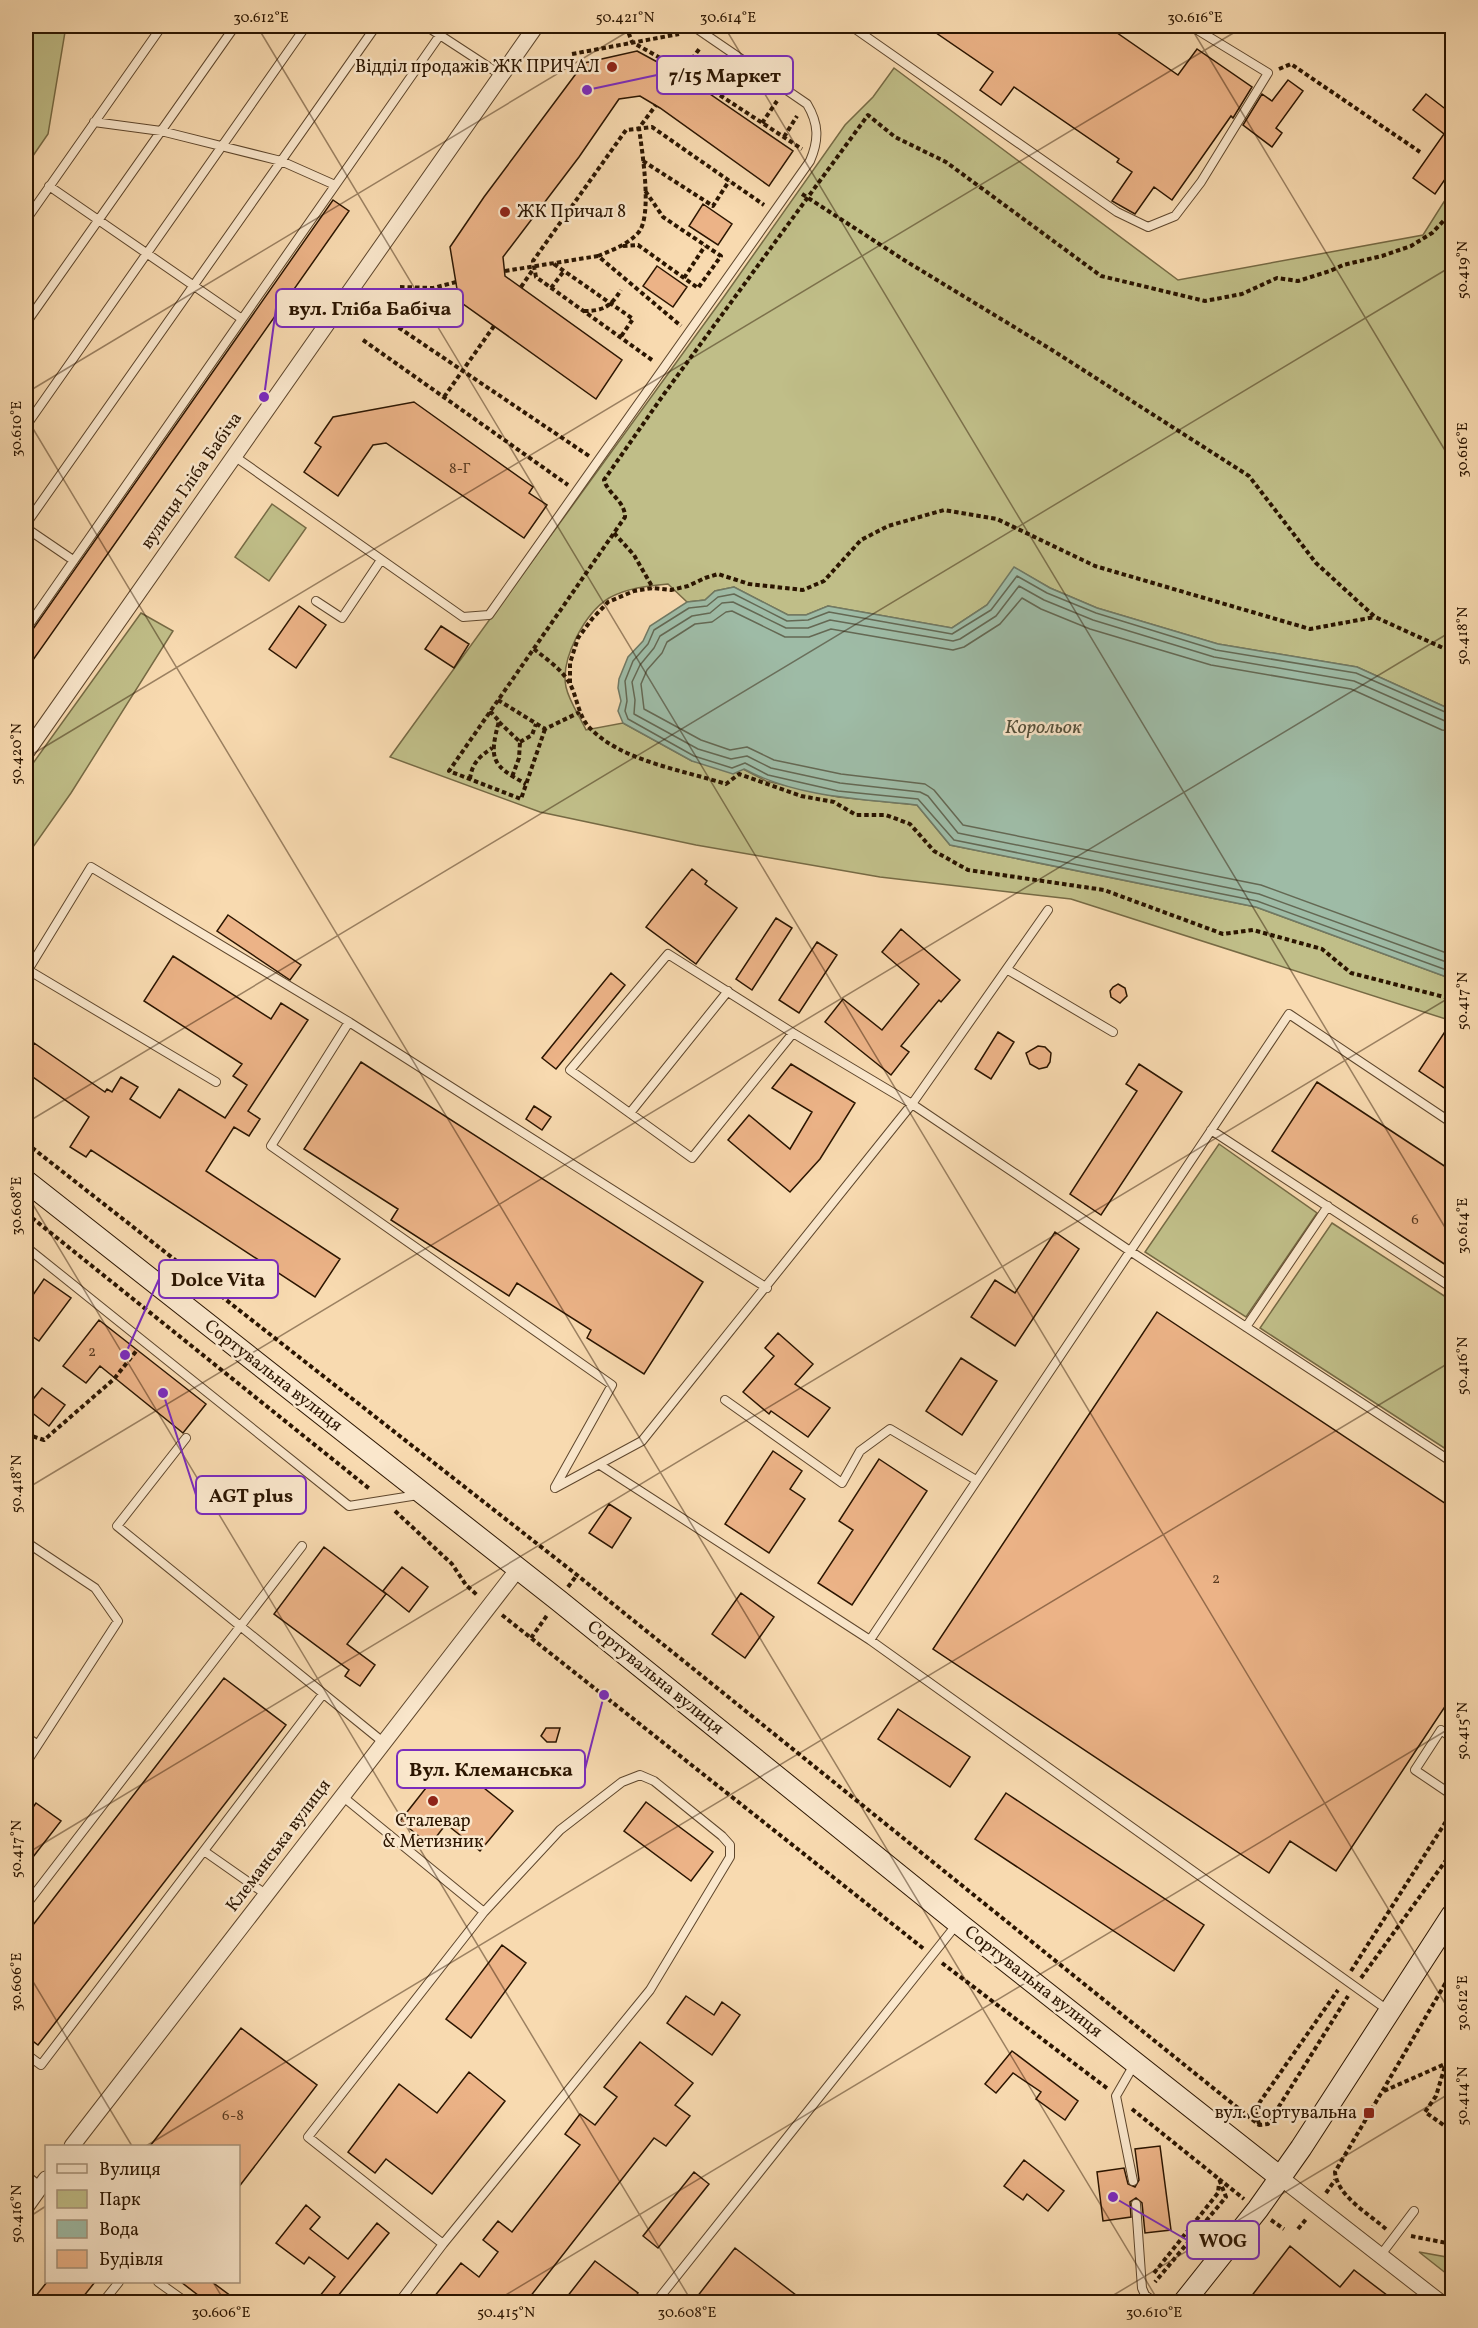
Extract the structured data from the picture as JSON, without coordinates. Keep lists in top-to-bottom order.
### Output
{
  "streets": {
    "street": ["вулиця Гліба Бабіча", "Сортувальна вулиця", "Клеманська вулиця"]
  },
  "crossings": [
    ["Сортувальна вулиця", "Клеманська вулиця"]
  ],
  "water": ["Корольок"],
  "places": {
    "other": [
      "Відділ продажів ЖК ПРИЧАЛ",
      "7/15 Маркет",
      "ЖК Причал 8",
      "вул. Гліба Бабіча",
      "Dolce Vita",
      "AGT plus",
      "Вул. Клеманська",
      "Сталевар & Метизник",
      "WOG"
    ],
    "transit": ["вул. Сортувальна"]
  },
  "house_numbers": [
    "8-Г",
    "6",
    "2",
    "2",
    "6-8"
  ],
  "legend": [
    "Вулиця",
    "Парк",
    "Вода",
    "Будівля"
  ],
  "coordinates": [
    "30.612°E",
    "50.421°N",
    "30.614°E",
    "30.616°E",
    "50.419°N",
    "30.610°E",
    "50.418°N",
    "50.420°N",
    "50.417°N",
    "30.608°E",
    "50.416°N",
    "50.415°N",
    "30.606°E",
    "50.414°N"
  ]
}
